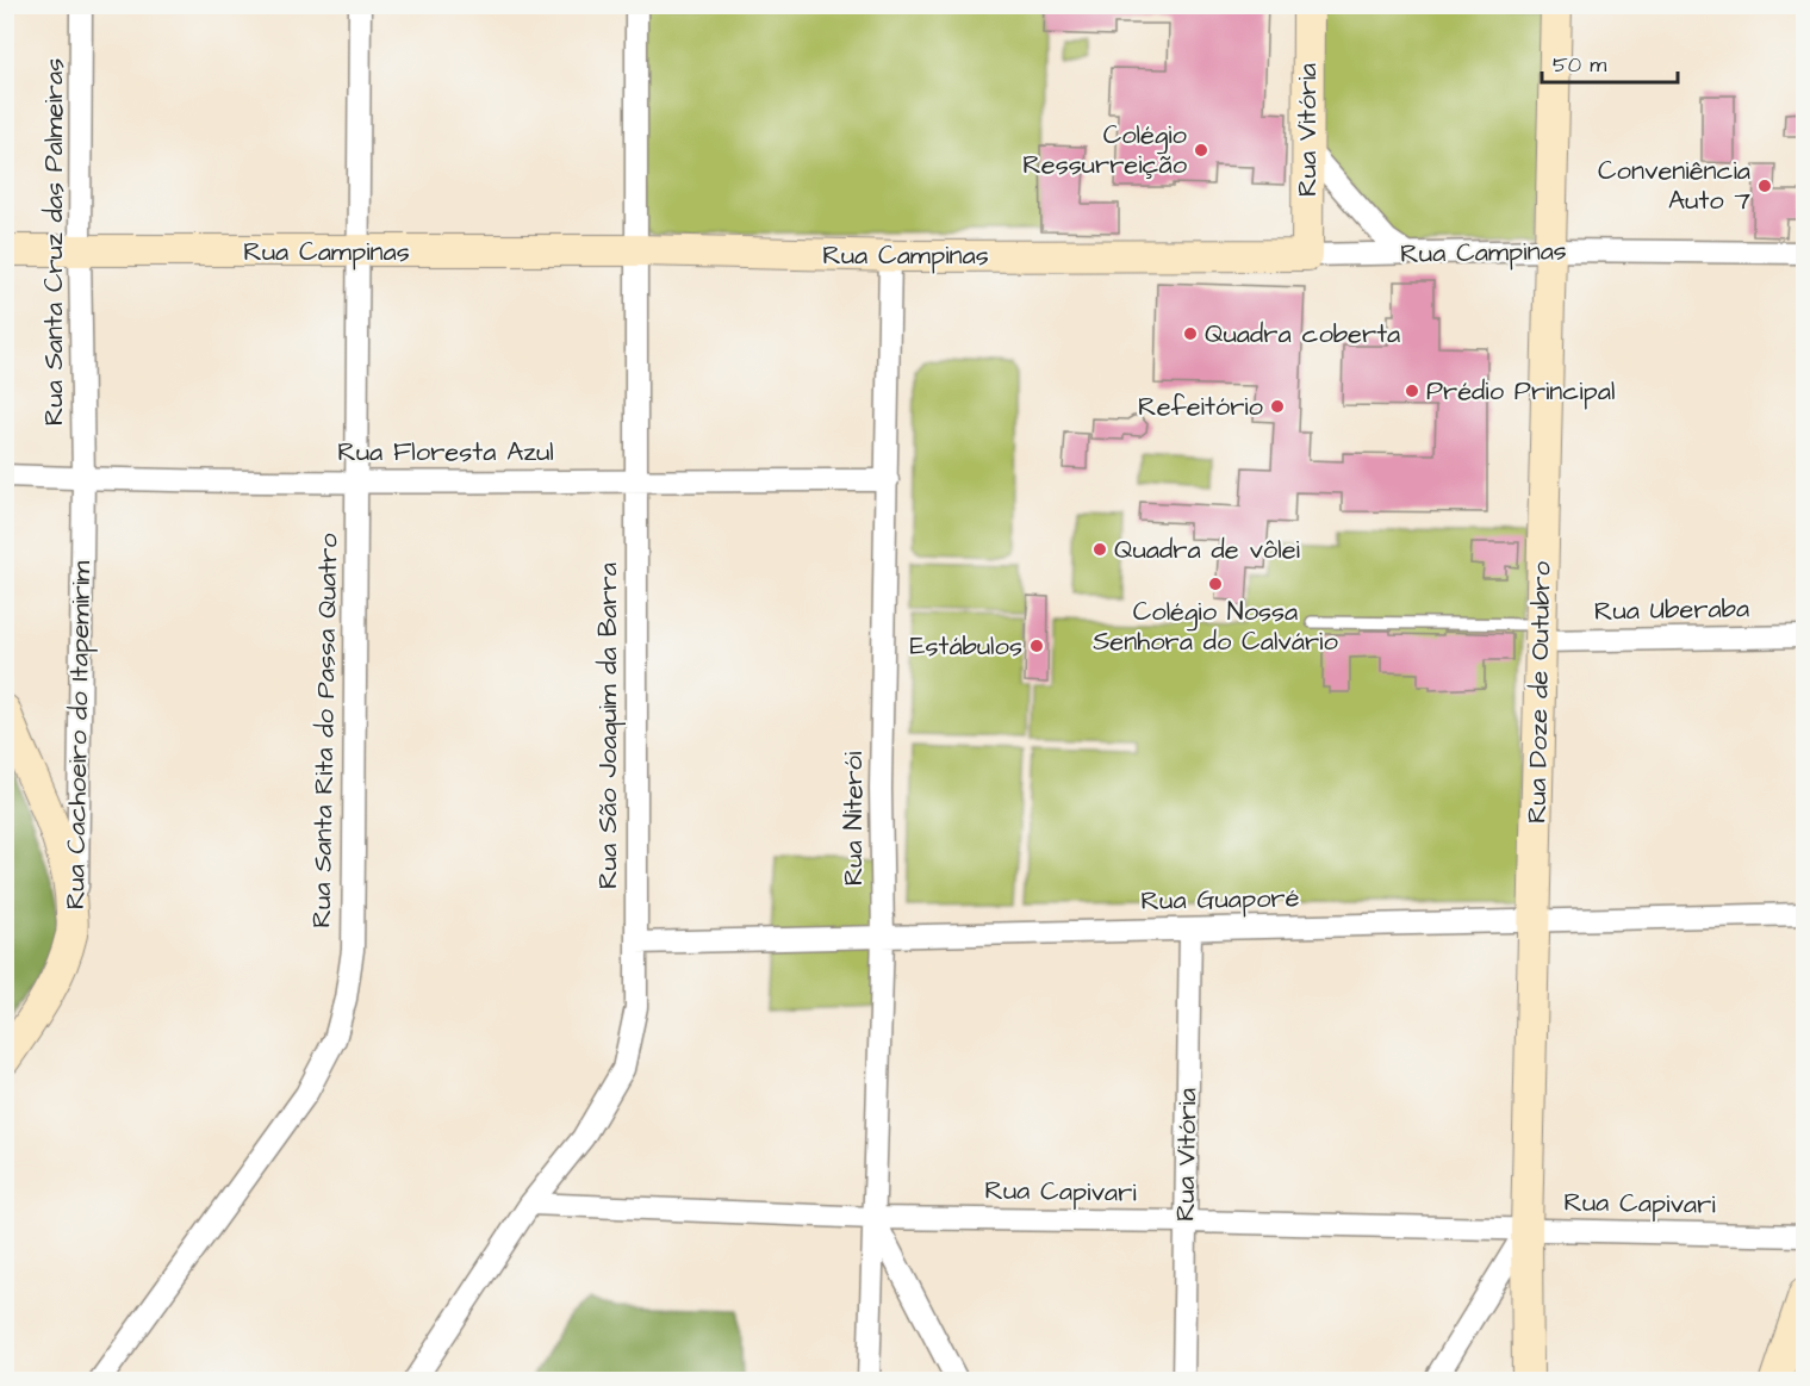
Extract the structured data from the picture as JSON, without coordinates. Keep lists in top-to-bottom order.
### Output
{
  "streets": {
    "main road": [
      "Rua Vitória",
      "Rua Campinas",
      "Rua Doze de Outubro",
      "Rua Cachoeiro do Itapemirim"
    ],
    "street": [
      "Rua Santa Cruz das Palmeiras",
      "Rua Floresta Azul",
      "Rua Uberaba",
      "Rua São Joaquim da Barra",
      "Rua Santa Rita do Passa Quatro",
      "Rua Niterói",
      "Rua Guaporé",
      "Rua Capivari"
    ]
  },
  "crossings": [
    ["Rua Vitória", "Rua Campinas"],
    ["Rua Vitória", "Rua Guaporé"],
    ["Rua Vitória", "Rua Capivari"],
    ["Rua Santa Cruz das Palmeiras", "Rua Campinas"],
    ["Rua Santa Cruz das Palmeiras", "Rua Floresta Azul"],
    ["Rua Santa Cruz das Palmeiras", "Rua Cachoeiro do Itapemirim"],
    ["Rua Campinas", "Rua Doze de Outubro"],
    ["Rua Campinas", "Rua São Joaquim da Barra"],
    ["Rua Campinas", "Rua Santa Rita do Passa Quatro"],
    ["Rua Campinas", "Rua Niterói"],
    ["Rua Floresta Azul", "Rua São Joaquim da Barra"],
    ["Rua Floresta Azul", "Rua Santa Rita do Passa Quatro"],
    ["Rua Floresta Azul", "Rua Cachoeiro do Itapemirim"],
    ["Rua Floresta Azul", "Rua Niterói"],
    ["Rua Uberaba", "Rua Doze de Outubro"],
    ["Rua Doze de Outubro", "Rua Guaporé"],
    ["Rua Doze de Outubro", "Rua Capivari"],
    ["Rua São Joaquim da Barra", "Rua Guaporé"],
    ["Rua São Joaquim da Barra", "Rua Capivari"],
    ["Rua Niterói", "Rua Guaporé"],
    ["Rua Niterói", "Rua Capivari"]
  ],
  "places": [
    "Colégio Ressurreição",
    "Conveniência Auto 7",
    "Quadra coberta",
    "Prédio Principal",
    "Refeitório",
    "Quadra de vôlei",
    "Colégio Nossa Senhora do Calvário",
    "Estábulos"
  ],
  "scale_bar": "50 m"
}
